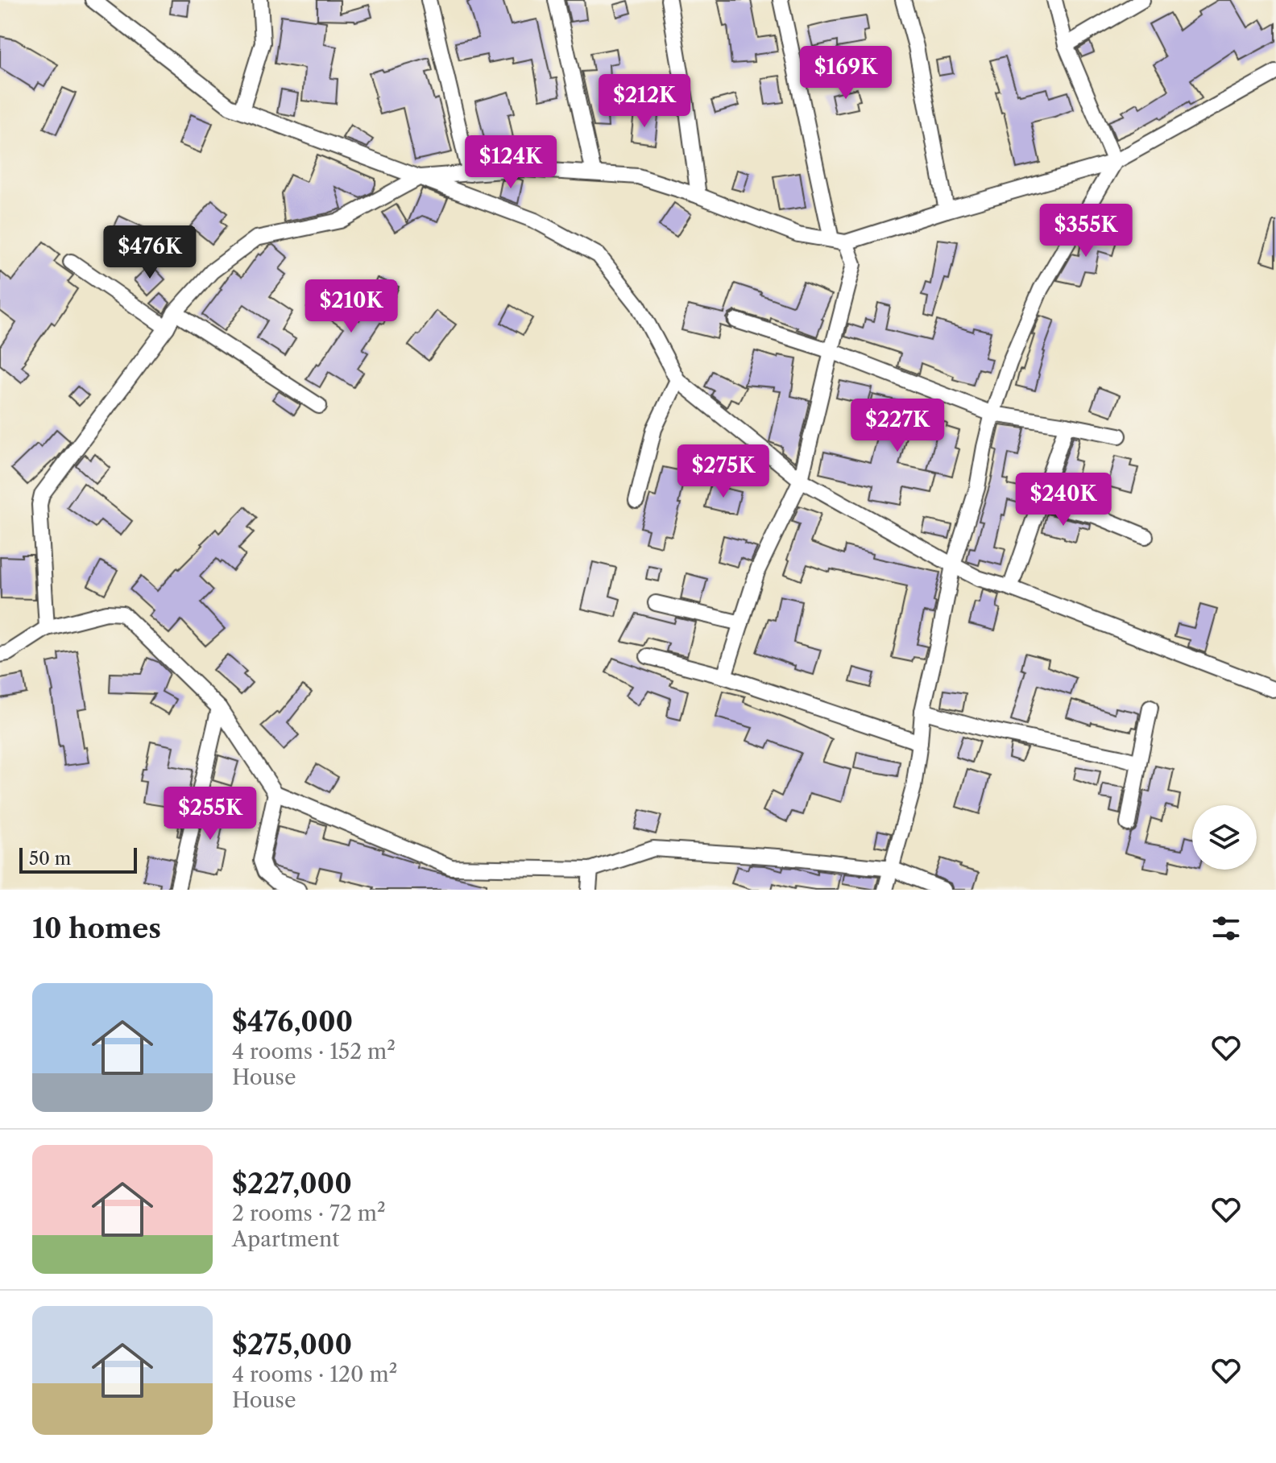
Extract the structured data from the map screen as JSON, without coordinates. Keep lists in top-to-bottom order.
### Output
{
  "scale_bar": "50 m",
  "page": {
    "price": [
      "$169K",
      "$212K",
      "$124K",
      "$355K",
      "$476K",
      "$210K",
      "$227K",
      "$275K",
      "$240K",
      "$255K"
    ],
    "scale": "50 m",
    "heading": "10 homes",
    "list": [
      {
        "name": "$476,000",
        "note": "4 rooms · 152 m² · House"
      },
      {
        "name": "$227,000",
        "note": "2 rooms · 72 m² · Apartment"
      },
      {
        "name": "$275,000",
        "note": "4 rooms · 120 m² · House"
      }
    ]
  }
}
